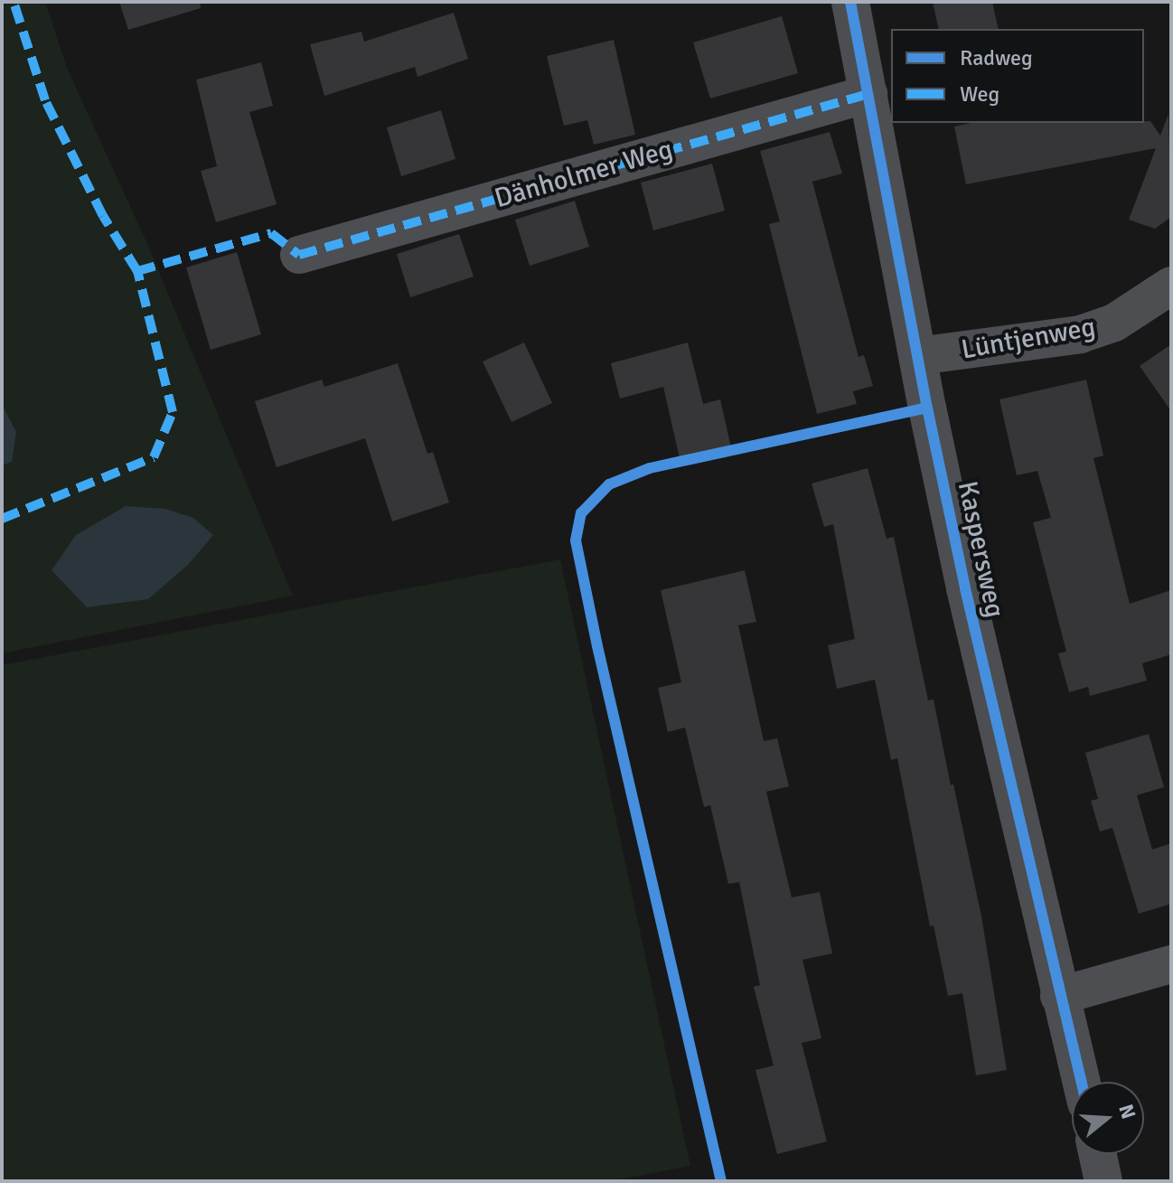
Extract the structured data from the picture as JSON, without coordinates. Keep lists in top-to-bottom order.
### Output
{
  "streets": {
    "street": ["Dänholmer Weg", "Lüntjenweg", "Kaspersweg"]
  },
  "crossings": [
    ["Dänholmer Weg", "Kaspersweg"],
    ["Lüntjenweg", "Kaspersweg"]
  ],
  "legend": ["Radweg", "Weg"],
  "north": "right"
}
